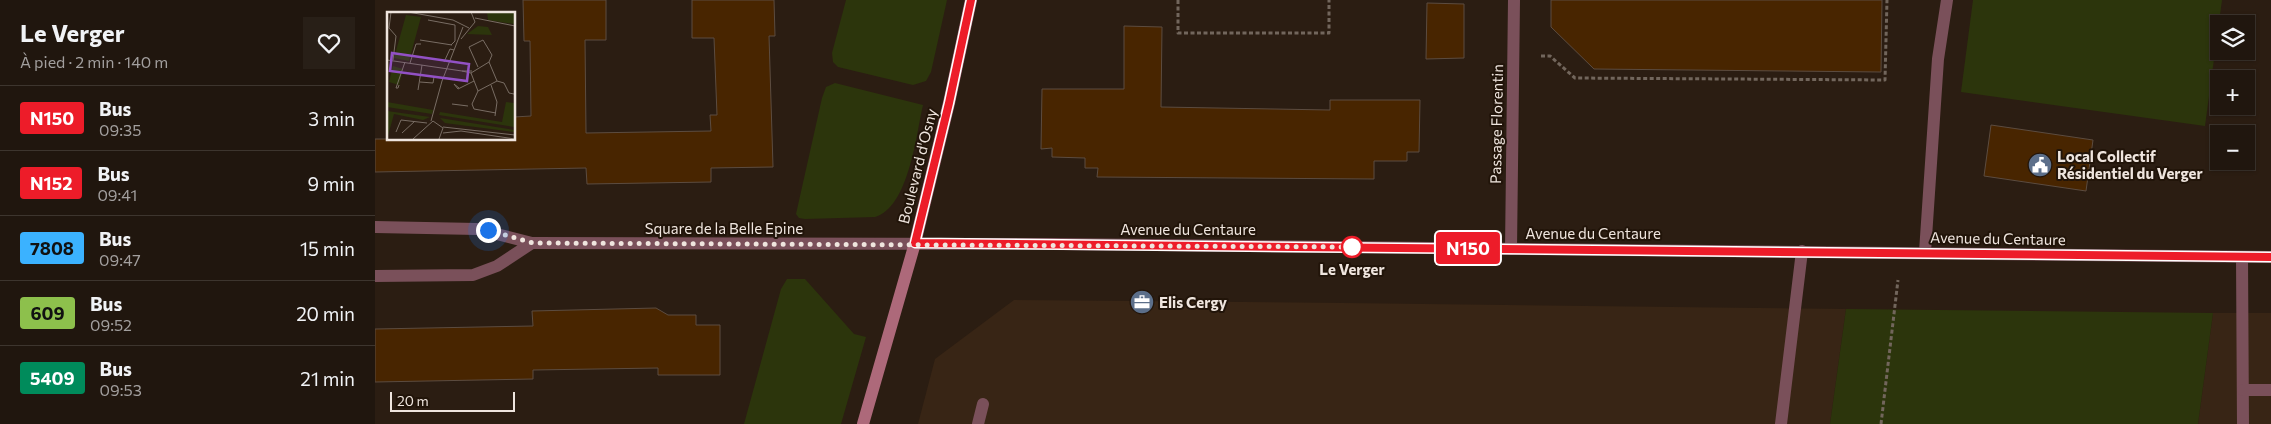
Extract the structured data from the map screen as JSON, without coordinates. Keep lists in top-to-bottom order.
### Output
{
  "streets": {
    "main road": ["Boulevard d'Osny"],
    "street": ["Passage Florentin", "Square de la Belle Epine", "Avenue du Centaure"]
  },
  "crossings": [
    ["Passage Florentin", "Avenue du Centaure"],
    ["Boulevard d'Osny", "Square de la Belle Epine"],
    ["Boulevard d'Osny", "Avenue du Centaure"],
    ["Square de la Belle Epine", "Avenue du Centaure"]
  ],
  "places": {
    "public building": ["Local Collectif Résidentiel du Verger"],
    "other": ["Le Verger"],
    "office": ["Elis Cergy"]
  },
  "lines": ["bus line N150"],
  "scale_bar": "20 m",
  "page": {
    "heading": ["Le Verger", "À pied · 2 min · 140 m"],
    "on_map": "N150",
    "map_buttons": ["+", "−"],
    "list": [
      {
        "mark": "N150",
        "name": "Bus",
        "note": "09:35",
        "value": "3 min"
      },
      {
        "mark": "N152",
        "name": "Bus",
        "note": "09:41",
        "value": "9 min"
      },
      {
        "mark": "7808",
        "name": "Bus",
        "note": "09:47",
        "value": "15 min"
      },
      {
        "mark": "609",
        "name": "Bus",
        "note": "09:52",
        "value": "20 min"
      },
      {
        "mark": "5409",
        "name": "Bus",
        "note": "09:53",
        "value": "21 min"
      }
    ],
    "scale": "20 m"
  }
}
